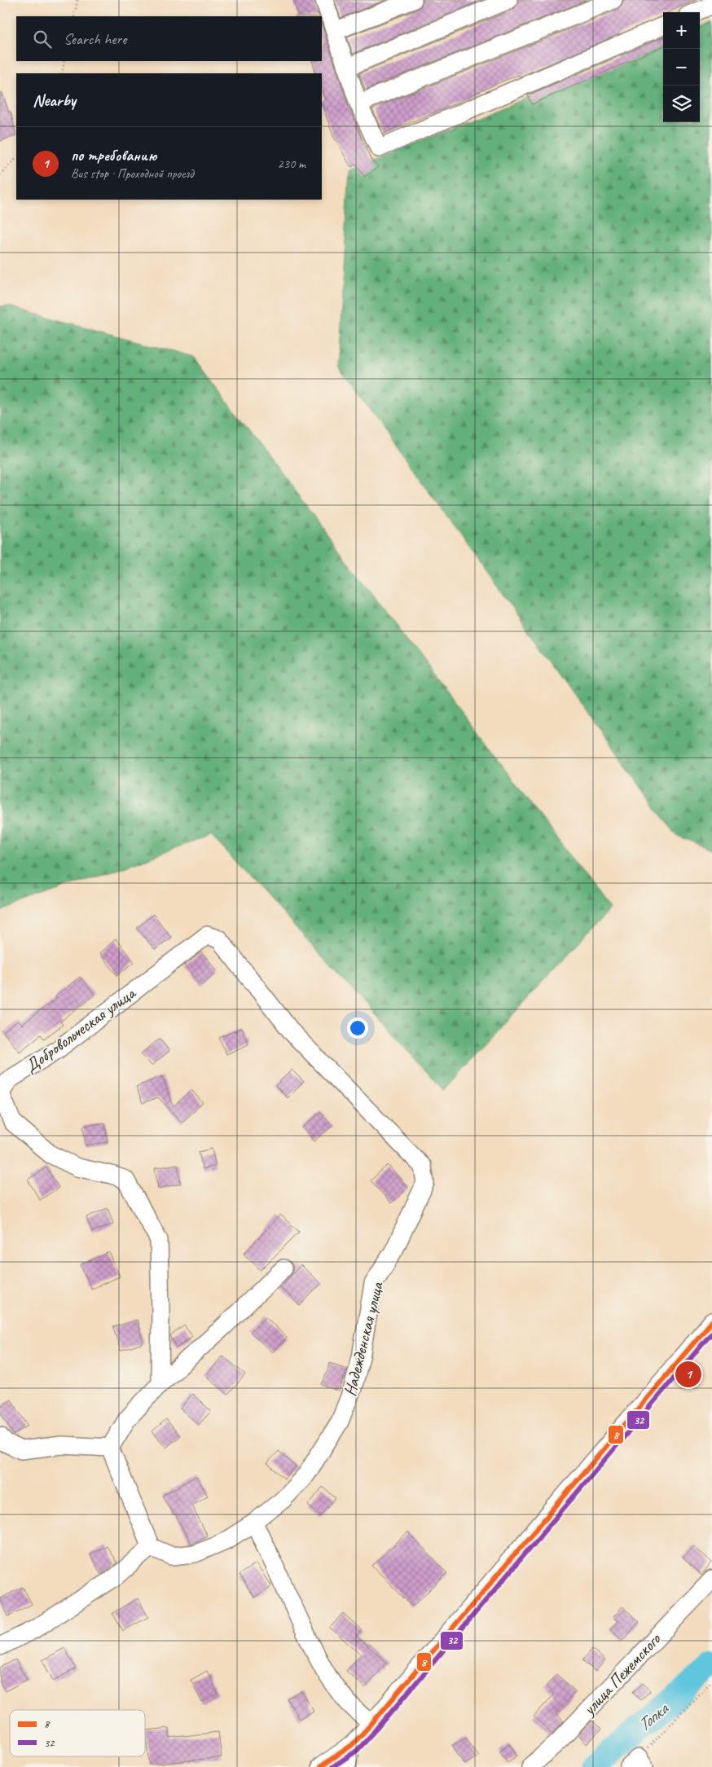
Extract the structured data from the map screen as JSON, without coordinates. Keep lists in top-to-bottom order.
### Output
{
  "streets": {
    "street": ["Добровольческая улица", "Надежденская улица", "улица Пежемского"]
  },
  "crossings": [
    ["Добровольческая улица", "Надежденская улица"]
  ],
  "water": ["Топка"],
  "lines": ["transit line 8", "transit line 32"],
  "legend": ["8", "32"],
  "page": {
    "map_buttons": ["+", "−"],
    "search": "Search here",
    "heading": "Nearby",
    "list": [
      {
        "mark": "1",
        "name": "по требованию",
        "note": "Bus stop · Проходной проезд",
        "value": "230 m"
      }
    ],
    "pins": "1"
  }
}
